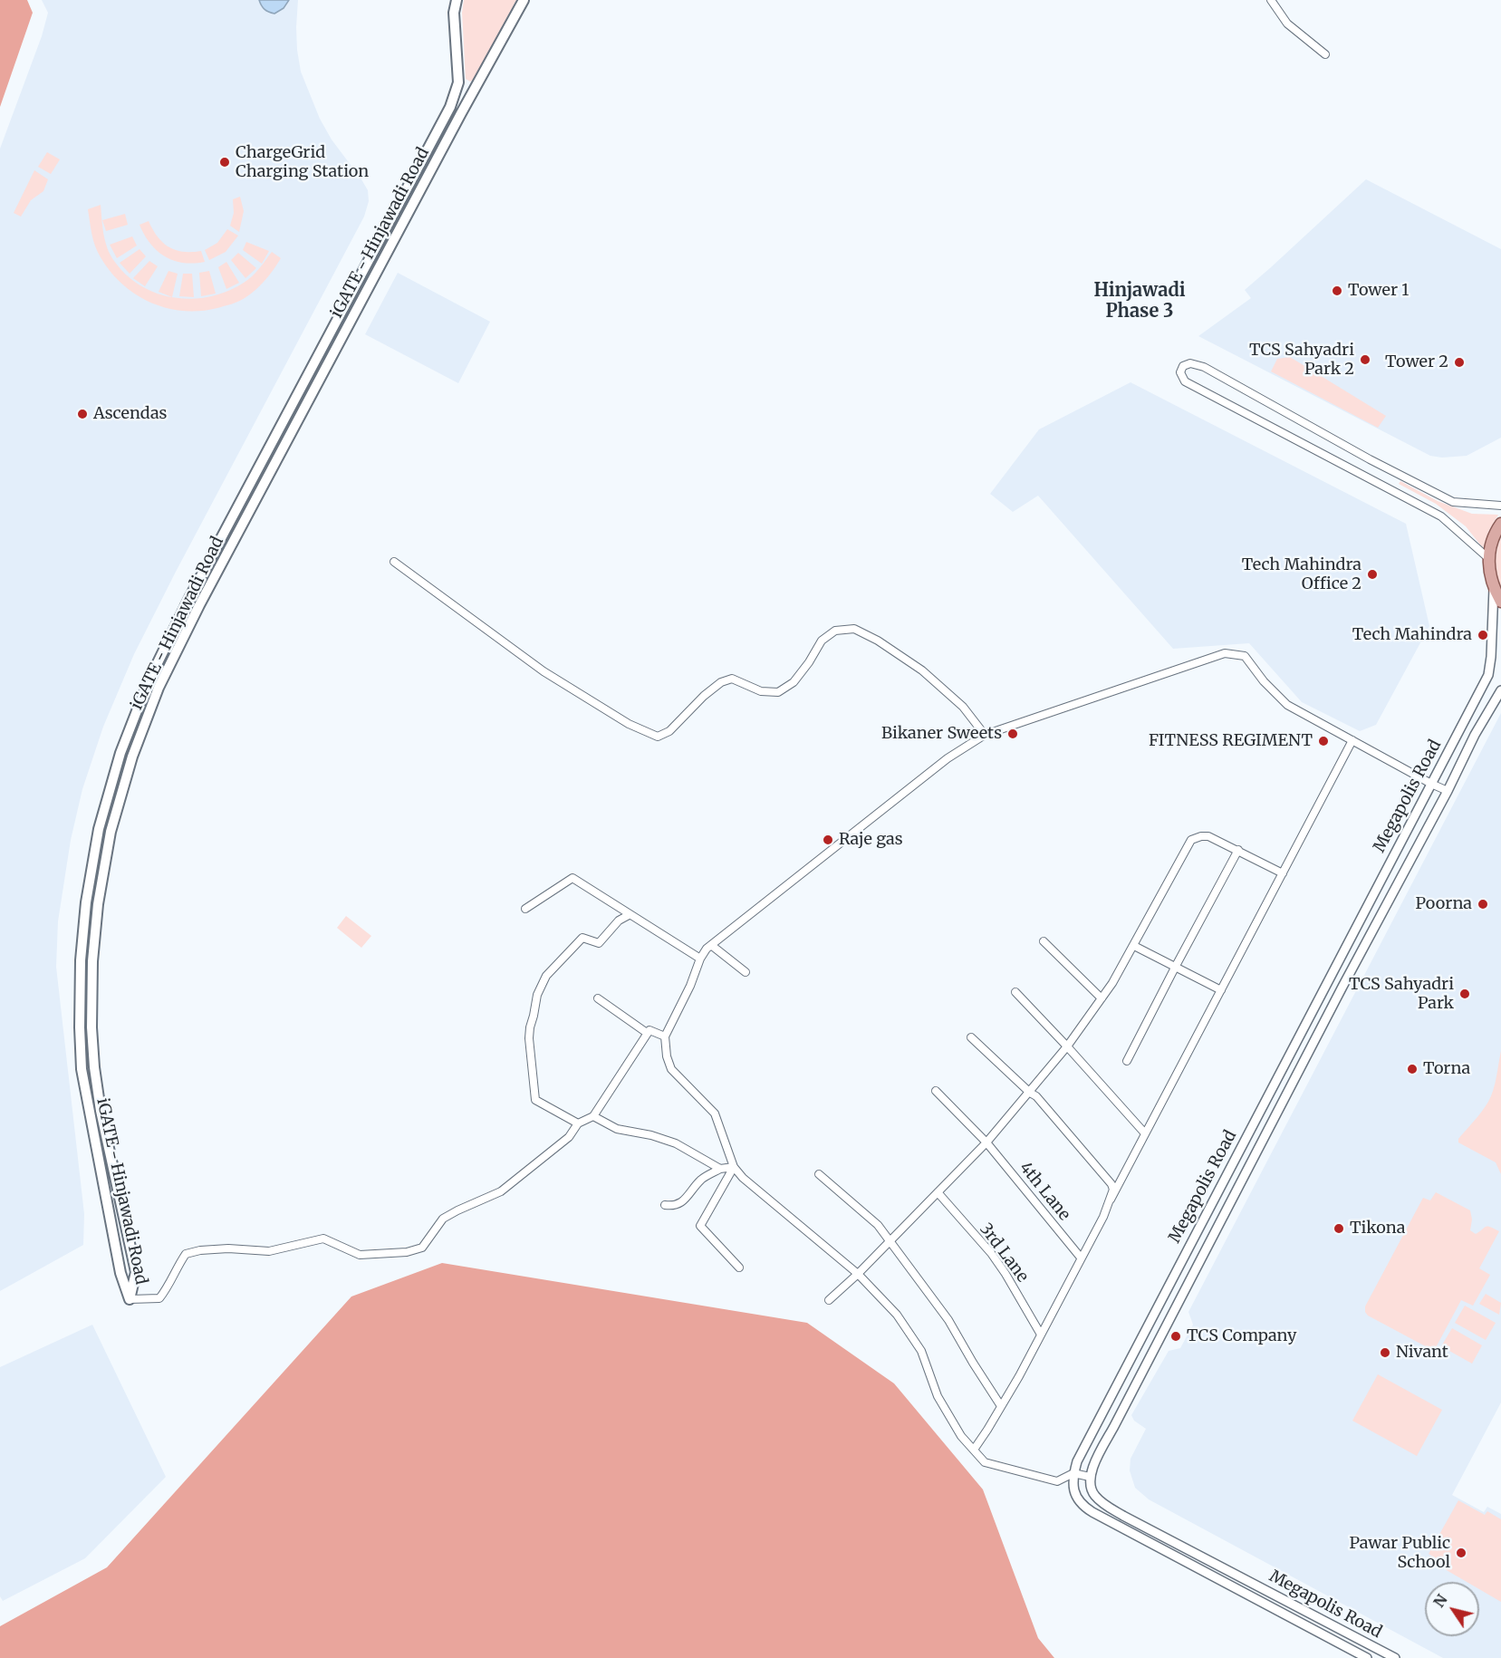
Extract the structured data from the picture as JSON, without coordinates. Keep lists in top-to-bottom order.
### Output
{
  "streets": {
    "main road": ["iGATE - Hinjawadi Road"],
    "street": ["Megapolis Road", "4th Lane", "3rd Lane"]
  },
  "districts": ["Hinjawadi Phase 3"],
  "places": [
    "ChargeGrid Charging Station",
    "Tower 1",
    "TCS Sahyadri Park 2",
    "Tower 2",
    "Ascendas",
    "Tech Mahindra Office 2",
    "Tech Mahindra",
    "Bikaner Sweets",
    "FITNESS REGIMENT",
    "Raje gas",
    "Poorna",
    "TCS Sahyadri Park",
    "Torna",
    "Tikona",
    "TCS Company",
    "Nivant",
    "Pawar Public School"
  ],
  "north": "top left"
}
